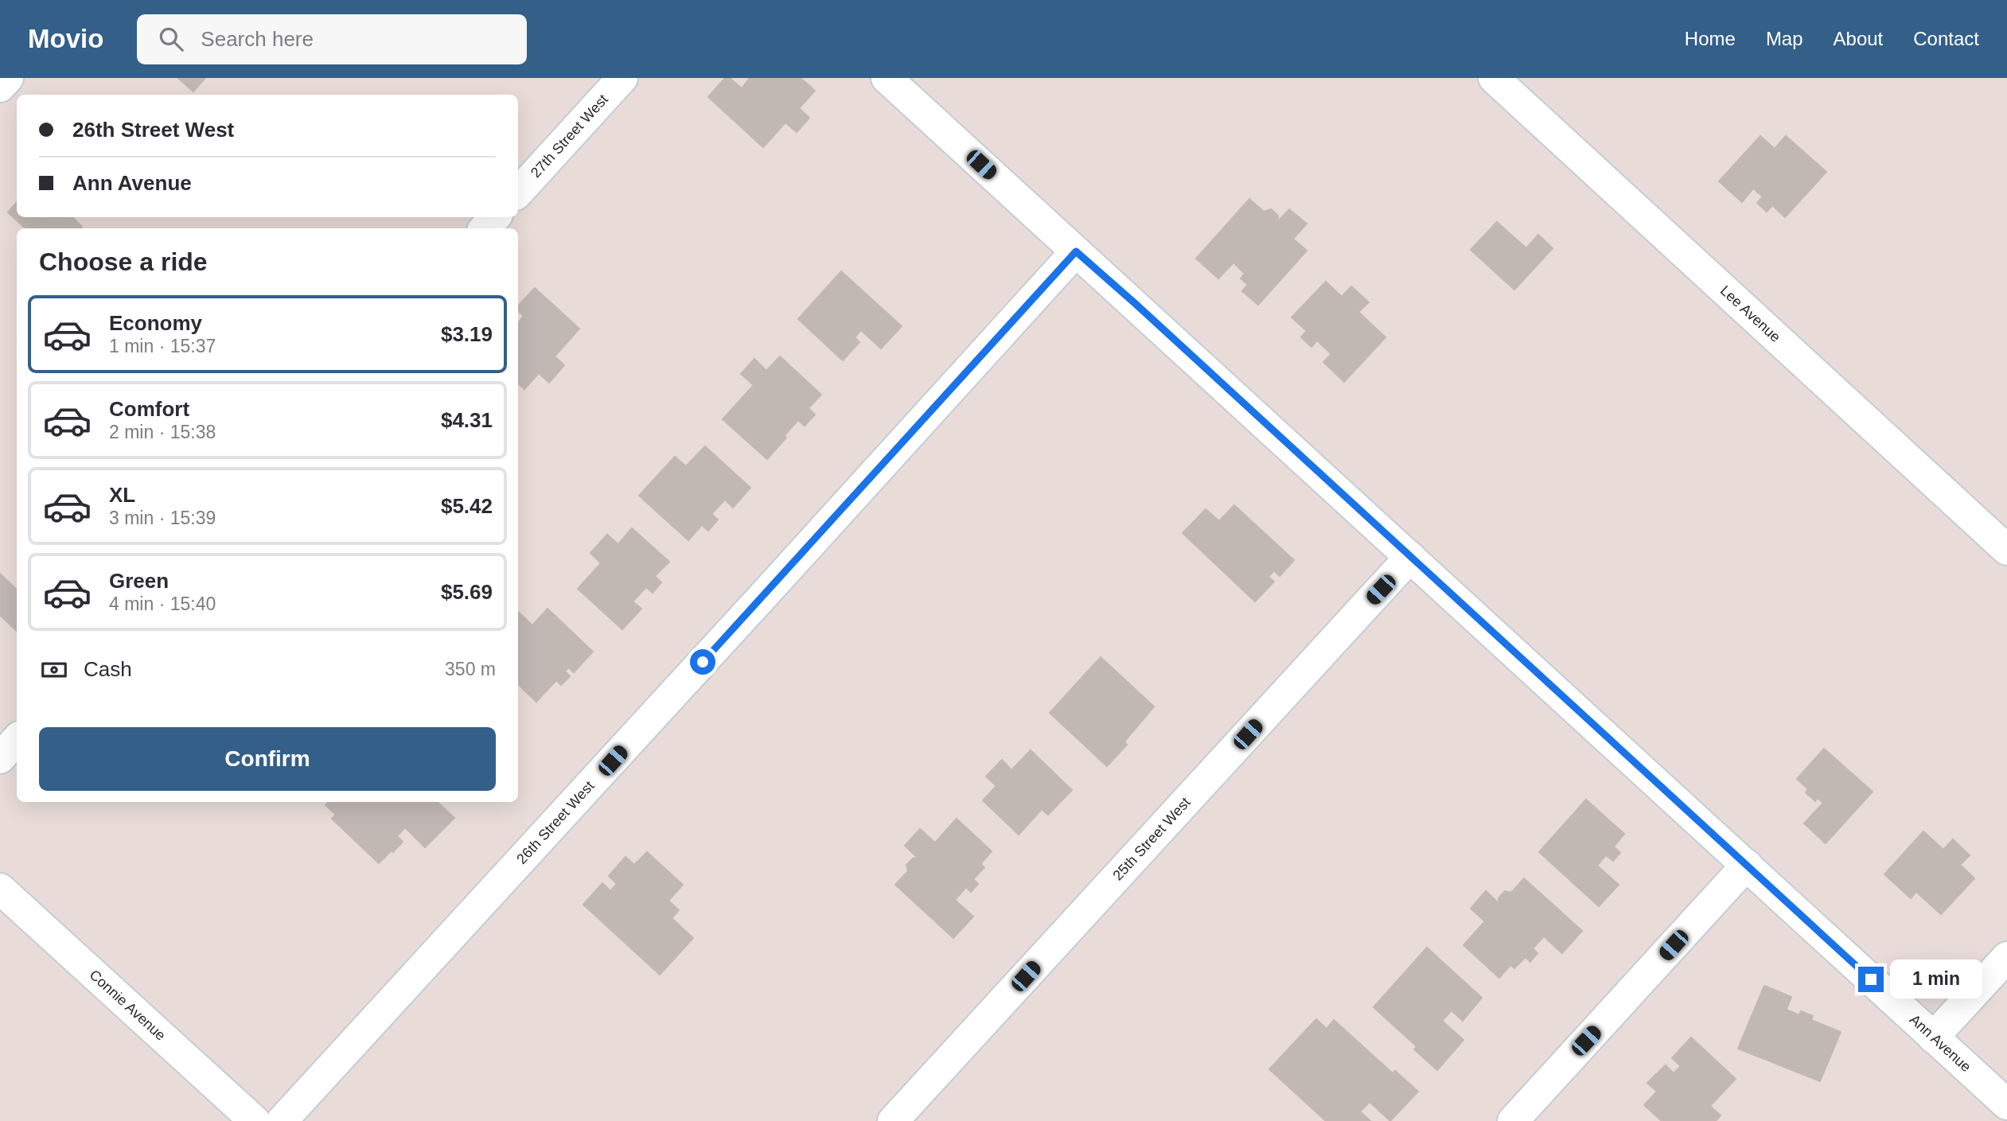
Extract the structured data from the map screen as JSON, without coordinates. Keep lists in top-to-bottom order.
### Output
{
  "streets": {
    "street": [
      "27th Street West",
      "Lee Avenue",
      "26th Street West",
      "25th Street West",
      "Connie Avenue",
      "Ann Avenue"
    ]
  },
  "crossings": [
    ["26th Street West", "Ann Avenue"],
    ["25th Street West", "Ann Avenue"]
  ],
  "page": {
    "header": "Movio",
    "search": "Search here",
    "nav": [
      "Home",
      "Map",
      "About",
      "Contact"
    ],
    "banner": ["26th Street West", "Ann Avenue"],
    "heading": "Choose a ride",
    "list": [
      {
        "name": "Economy",
        "note": "1 min · 15:37",
        "value": "$3.19"
      },
      {
        "name": "Comfort",
        "note": "2 min · 15:38",
        "value": "$4.31"
      },
      {
        "name": "XL",
        "note": "3 min · 15:39",
        "value": "$5.42"
      },
      {
        "name": "Green",
        "note": "4 min · 15:40",
        "value": "$5.69"
      }
    ],
    "pay": ["Cash", "350 m"],
    "buttons": "Confirm",
    "bubble": "1 min"
  }
}
